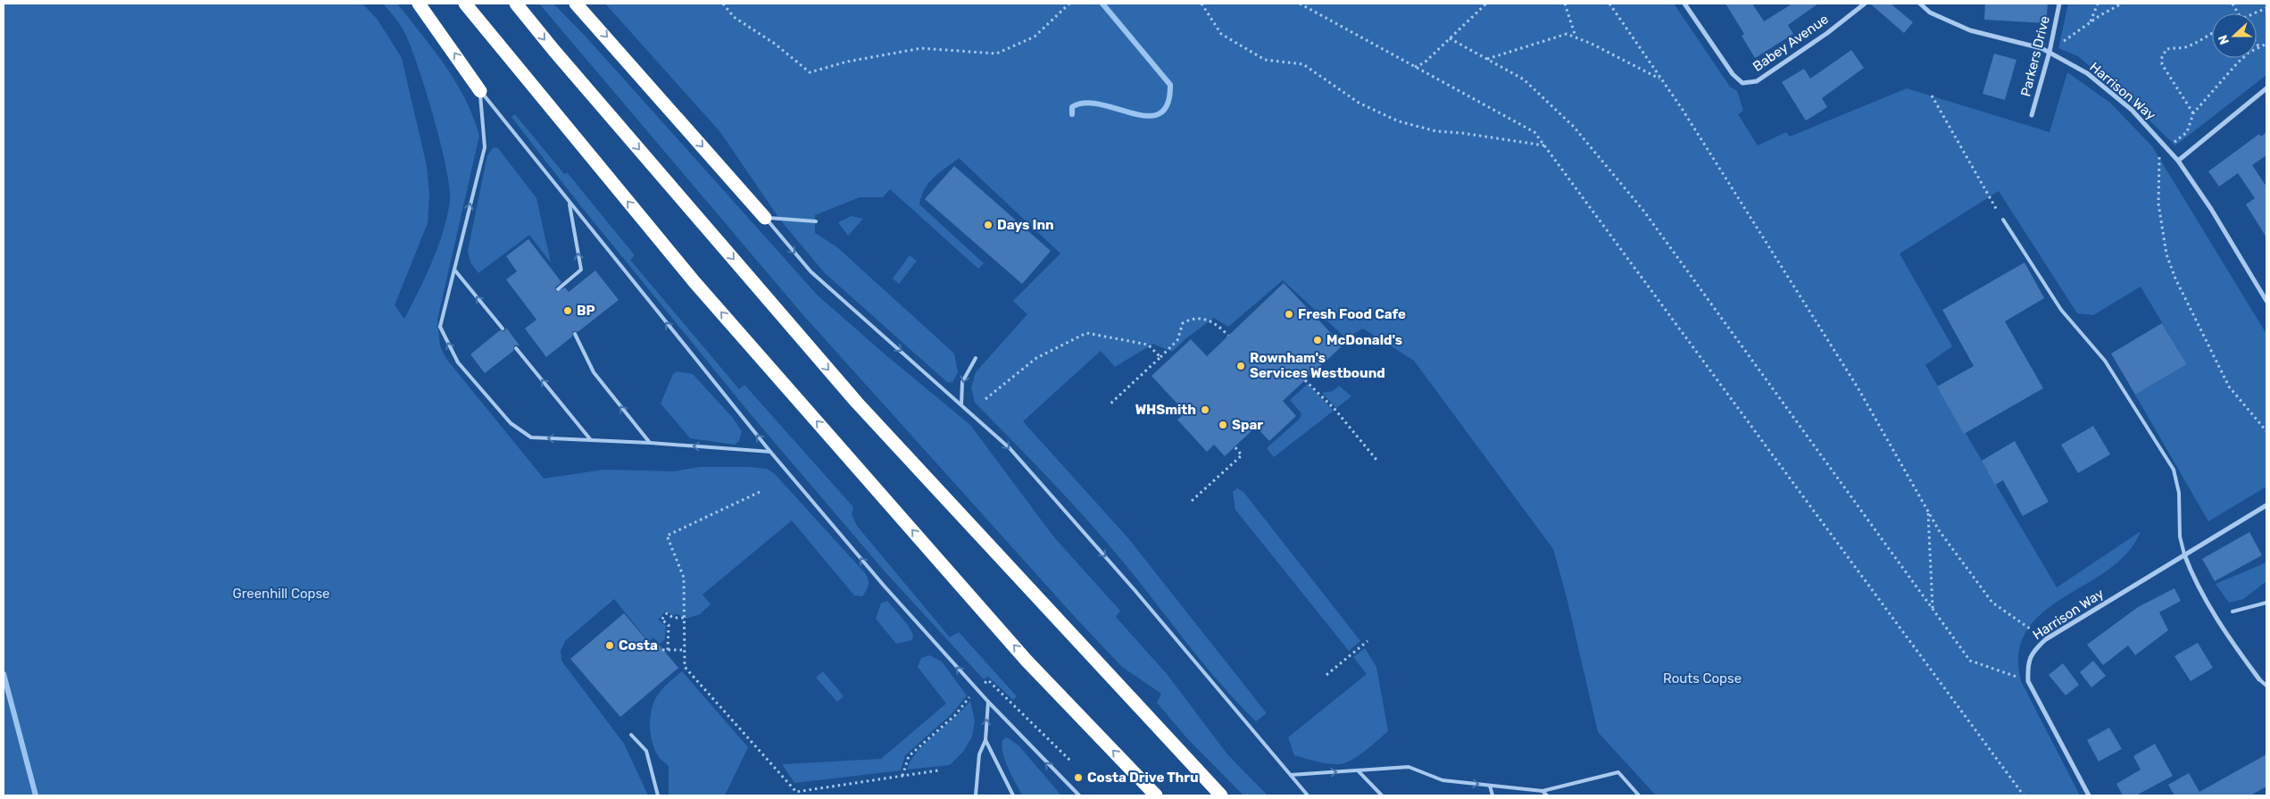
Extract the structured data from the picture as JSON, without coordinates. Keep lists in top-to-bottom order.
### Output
{
  "streets": {
    "street": ["Babey Avenue", "Parkers Drive", "Harrison Way"]
  },
  "crossings": [
    ["Parkers Drive", "Harrison Way"]
  ],
  "parks": ["Greenhill Copse", "Routs Copse"],
  "places": [
    "Days Inn",
    "BP",
    "Fresh Food Cafe",
    "McDonald's",
    "Rownham's Services Westbound",
    "WHSmith",
    "Spar",
    "Costa",
    "Costa Drive Thru"
  ],
  "north": "left"
}
